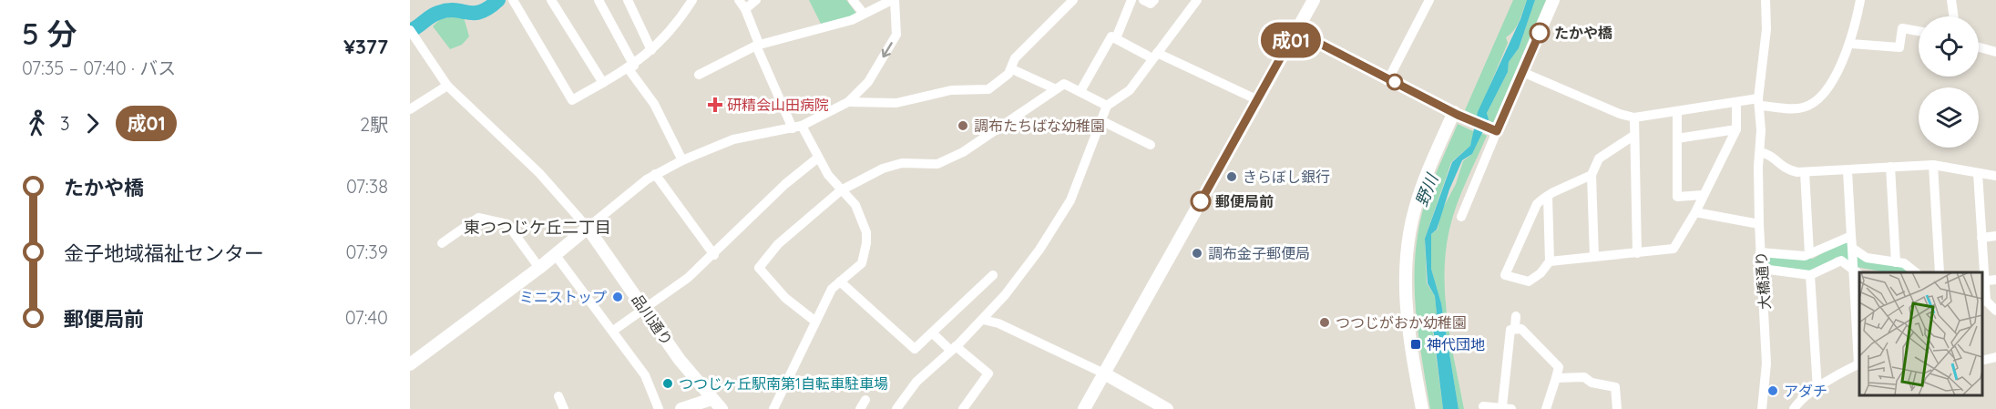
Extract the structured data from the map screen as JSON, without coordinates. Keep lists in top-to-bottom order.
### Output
{
  "streets": {
    "street": ["大橋通り", "品川通り"]
  },
  "districts": ["東つつじケ丘二丁目"],
  "water": ["野川"],
  "places": {
    "other": [
      "たかや橋",
      "調布たちばな幼稚園",
      "きらぼし銀行",
      "郵便局前",
      "調布金子郵便局",
      "ミニストップ",
      "つつじがおか幼稚園",
      "つつじヶ丘駅南第1自転車駐車場",
      "アダチ"
    ],
    "health": ["研精会山田病院"],
    "transit": ["神代団地"]
  },
  "lines": ["bus line 成01"],
  "page": {
    "heading": ["5 分", "07:35 – 07:40 · バス", "¥377"],
    "on_map": "成01",
    "legs": ["3", "成01", "2駅"],
    "list": [
      {
        "name": "たかや橋",
        "value": "07:38"
      },
      {
        "name": "金子地域福祉センター",
        "value": "07:39"
      },
      {
        "name": "郵便局前",
        "value": "07:40"
      }
    ]
  }
}
